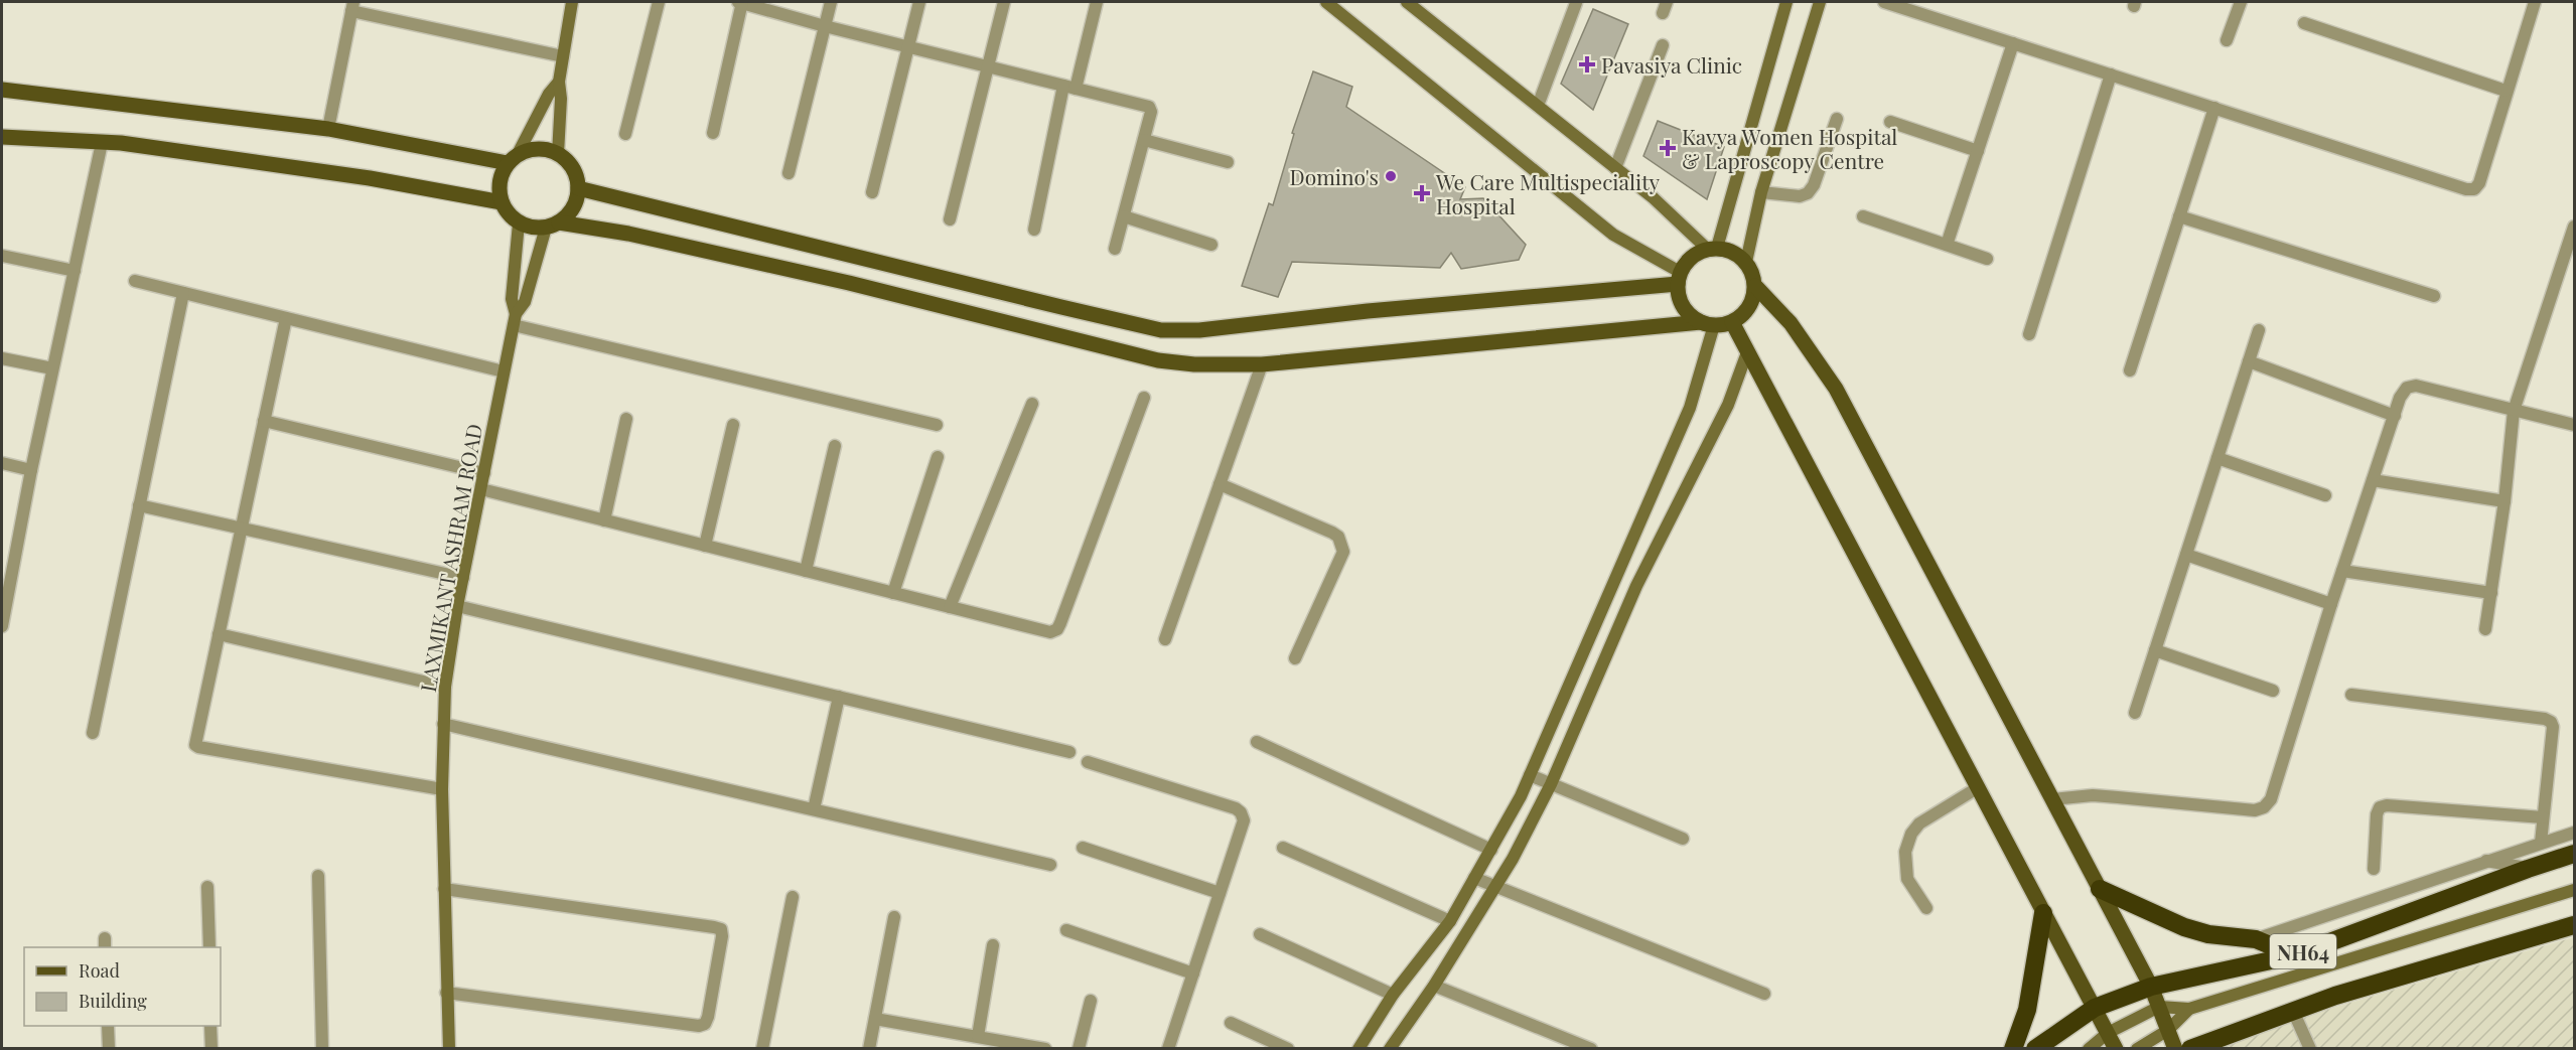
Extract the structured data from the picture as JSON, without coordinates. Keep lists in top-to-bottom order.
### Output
{
  "streets": {
    "highway": ["NH64"],
    "street": ["LAXMIKANT ASHRAM ROAD"]
  },
  "places": {
    "health": ["Pavasiya Clinic", "Kavya Women Hospital & Laproscopy Centre", "We Care Multispeciality Hospital"],
    "other": ["Domino's"]
  },
  "legend": ["Road", "Building"]
}
